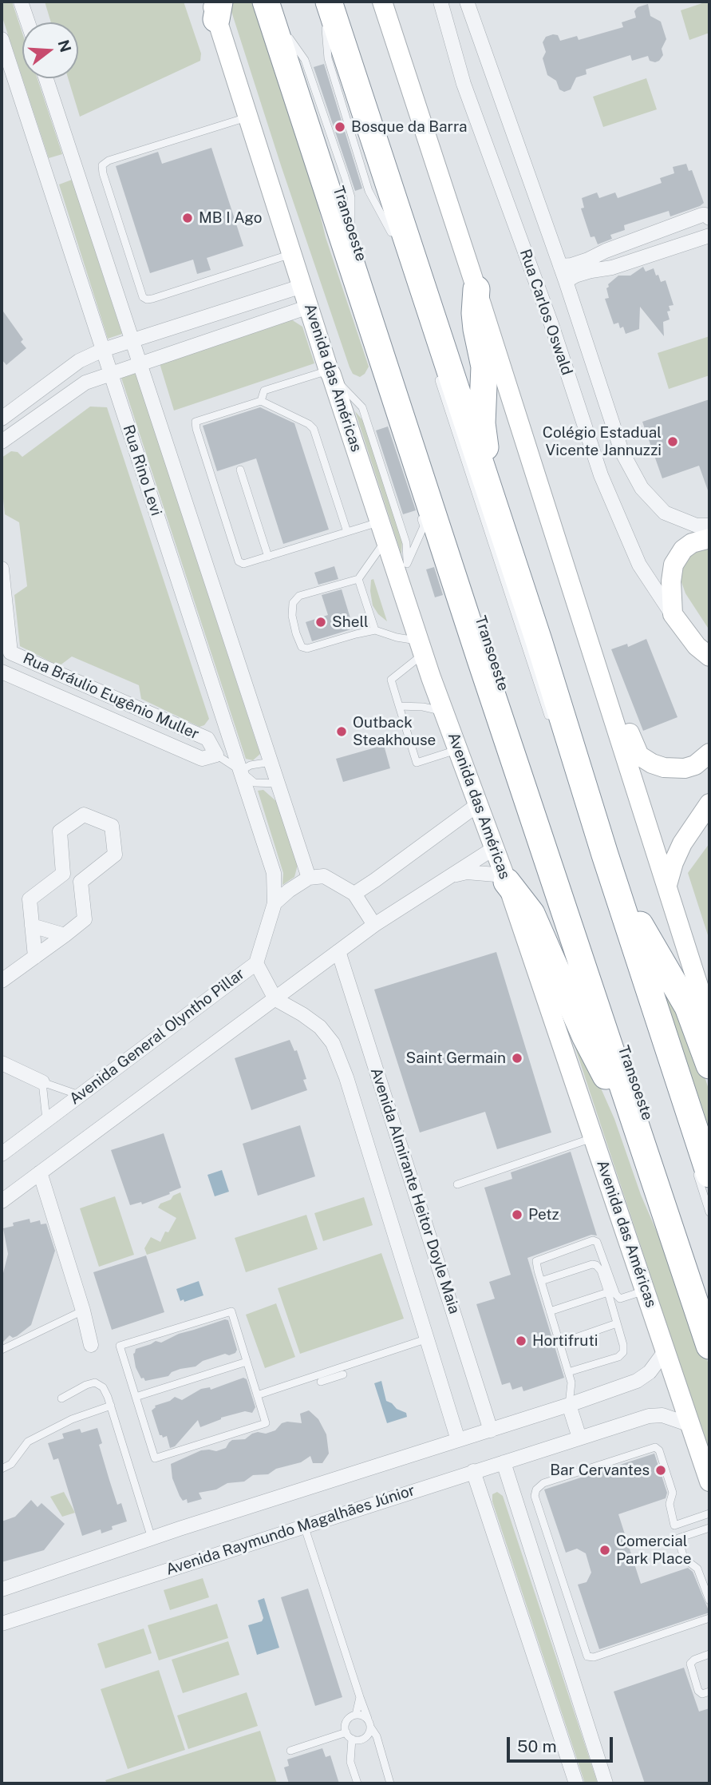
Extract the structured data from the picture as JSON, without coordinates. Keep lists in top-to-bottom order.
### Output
{
  "streets": {
    "main road": ["Avenida das Américas"],
    "street": [
      "Rua Carlos Oswald",
      "Rua Rino Levi",
      "Rua Bráulio Eugênio Muller",
      "Avenida General Olyntho Pillar",
      "Avenida Almirante Heitor Doyle Maia",
      "Avenida Raymundo Magalhães Júnior"
    ],
    "lane": ["Transoeste"]
  },
  "crossings": [
    ["Avenida das Américas", "Avenida Raymundo Magalhães Júnior"],
    ["Rua Rino Levi", "Avenida General Olyntho Pillar"]
  ],
  "places": [
    "Bosque da Barra",
    "MB I Ago",
    "Colégio Estadual Vicente Jannuzzi",
    "Shell",
    "Outback Steakhouse",
    "Saint Germain",
    "Petz",
    "Hortifruti",
    "Bar Cervantes",
    "Comercial Park Place"
  ],
  "scale_bar": "50 m",
  "north": "right"
}
